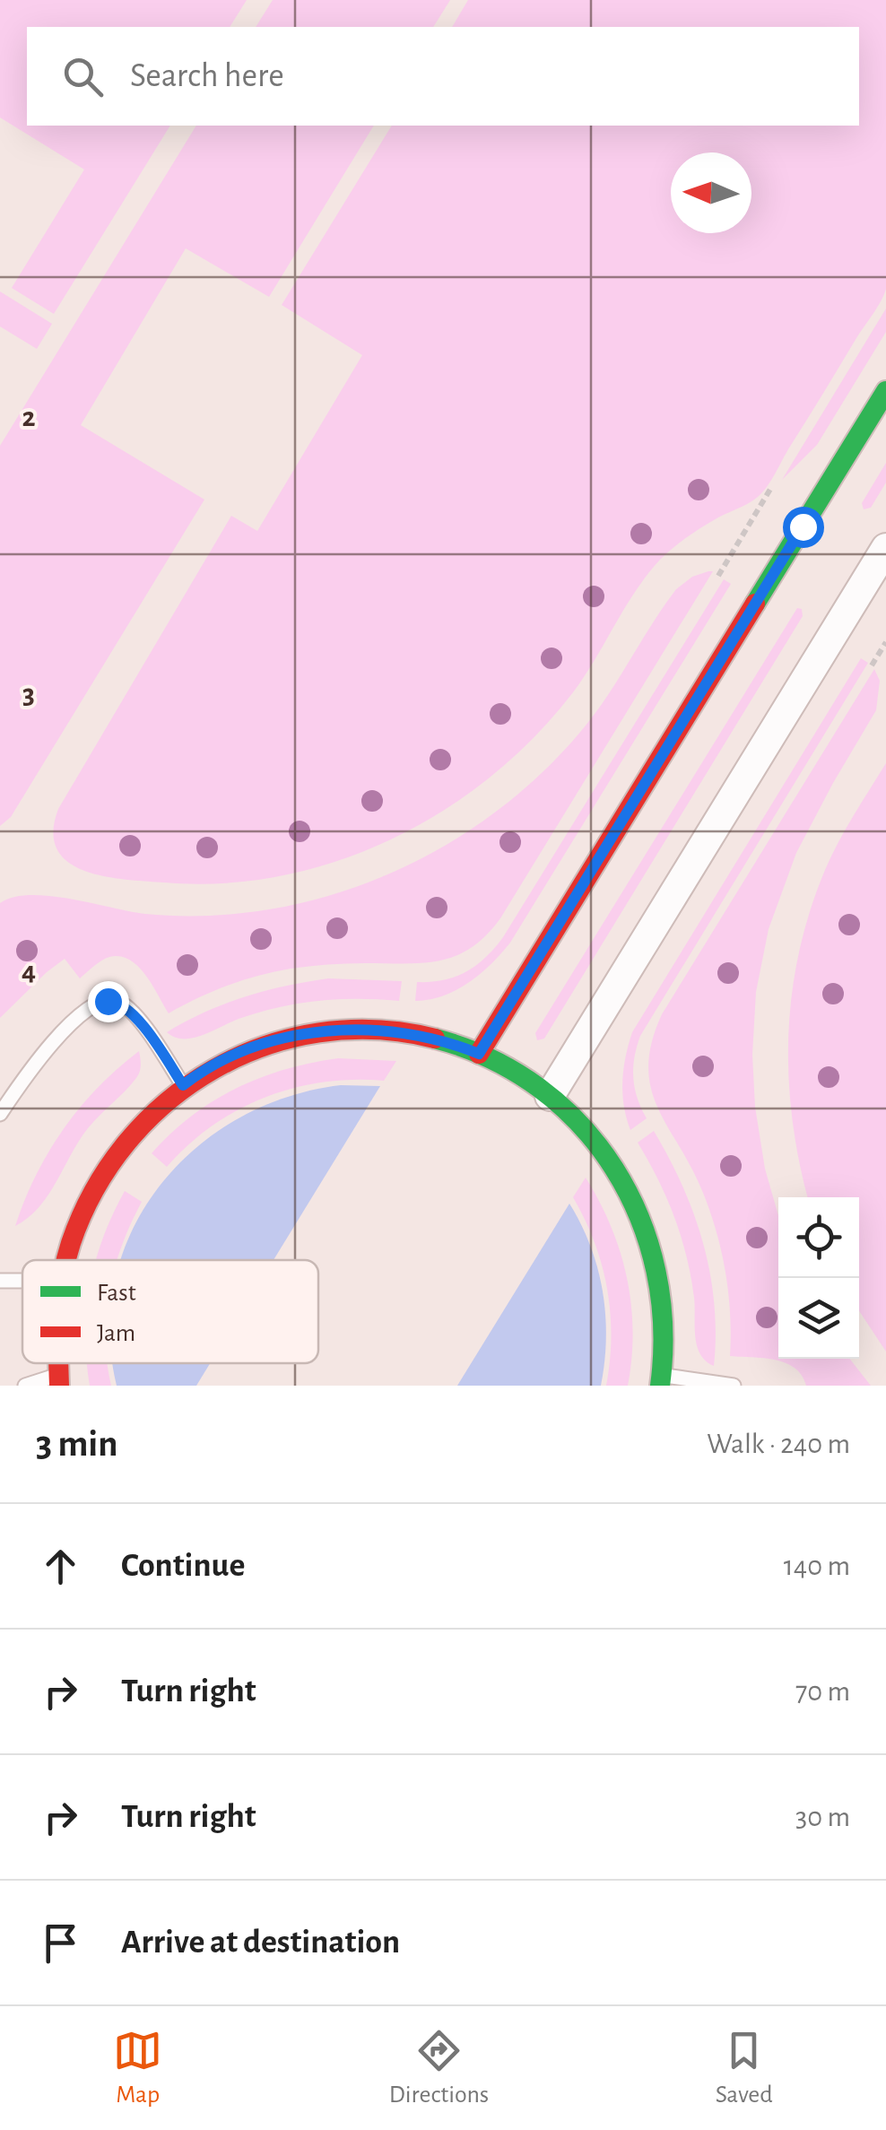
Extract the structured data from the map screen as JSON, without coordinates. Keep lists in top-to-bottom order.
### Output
{
  "legend": ["Fast", "Jam"],
  "north": "left",
  "page": {
    "search": "Search here",
    "heading": ["3 min", "Walk · 240 m"],
    "list": [
      ["Continue", "140 m"],
      ["Turn right", "70 m"],
      ["Turn right", "30 m"],
      "Arrive at destination"
    ],
    "nav": ["Map", "Directions", "Saved"]
  },
  "grid": {
    "rows": ["2", "3", "4"]
  }
}
